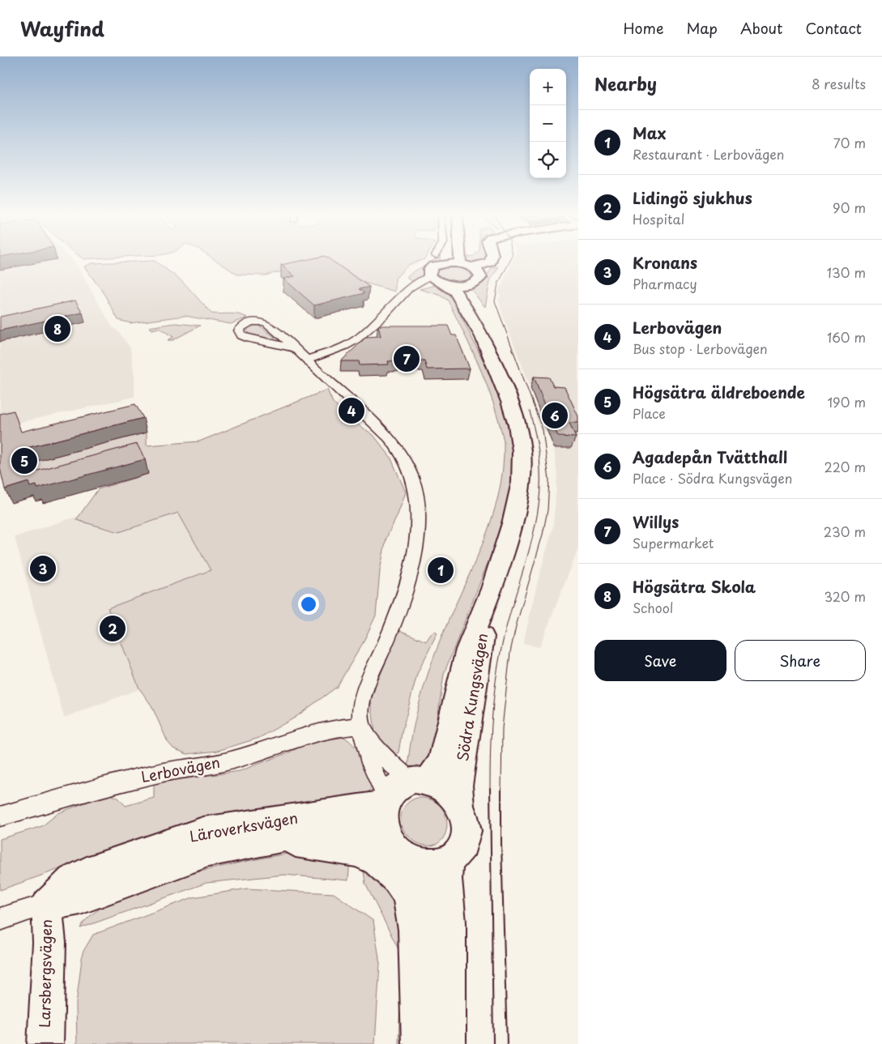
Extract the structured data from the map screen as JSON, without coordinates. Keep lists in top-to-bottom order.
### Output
{
  "streets": {
    "main road": ["Södra Kungsvägen", "Läroverksvägen", "Larsbergsvägen"],
    "street": ["Lerbovägen"]
  },
  "crossings": [
    ["Södra Kungsvägen", "Läroverksvägen"],
    ["Läroverksvägen", "Larsbergsvägen"]
  ],
  "page": {
    "header": "Wayfind",
    "nav": [
      "Home",
      "Map",
      "About",
      "Contact"
    ],
    "heading": ["Nearby", "8 results"],
    "map_buttons": ["+", "−"],
    "list": [
      {
        "mark": "1",
        "name": "Max",
        "note": "Restaurant · Lerbovägen",
        "value": "70 m"
      },
      {
        "mark": "2",
        "name": "Lidingö sjukhus",
        "note": "Hospital",
        "value": "90 m"
      },
      {
        "mark": "3",
        "name": "Kronans",
        "note": "Pharmacy",
        "value": "130 m"
      },
      {
        "mark": "4",
        "name": "Lerbovägen",
        "note": "Bus stop · Lerbovägen",
        "value": "160 m"
      },
      {
        "mark": "5",
        "name": "Högsätra äldreboende",
        "note": "Place",
        "value": "190 m"
      },
      {
        "mark": "6",
        "name": "Agadepån Tvätthall",
        "note": "Place · Södra Kungsvägen",
        "value": "220 m"
      },
      {
        "mark": "7",
        "name": "Willys",
        "note": "Supermarket",
        "value": "230 m"
      },
      {
        "mark": "8",
        "name": "Högsätra Skola",
        "note": "School",
        "value": "320 m"
      }
    ],
    "pins": [
      "8",
      "7",
      "4",
      "6",
      "5",
      "3",
      "1",
      "2"
    ],
    "buttons": ["Save", "Share"]
  }
}
